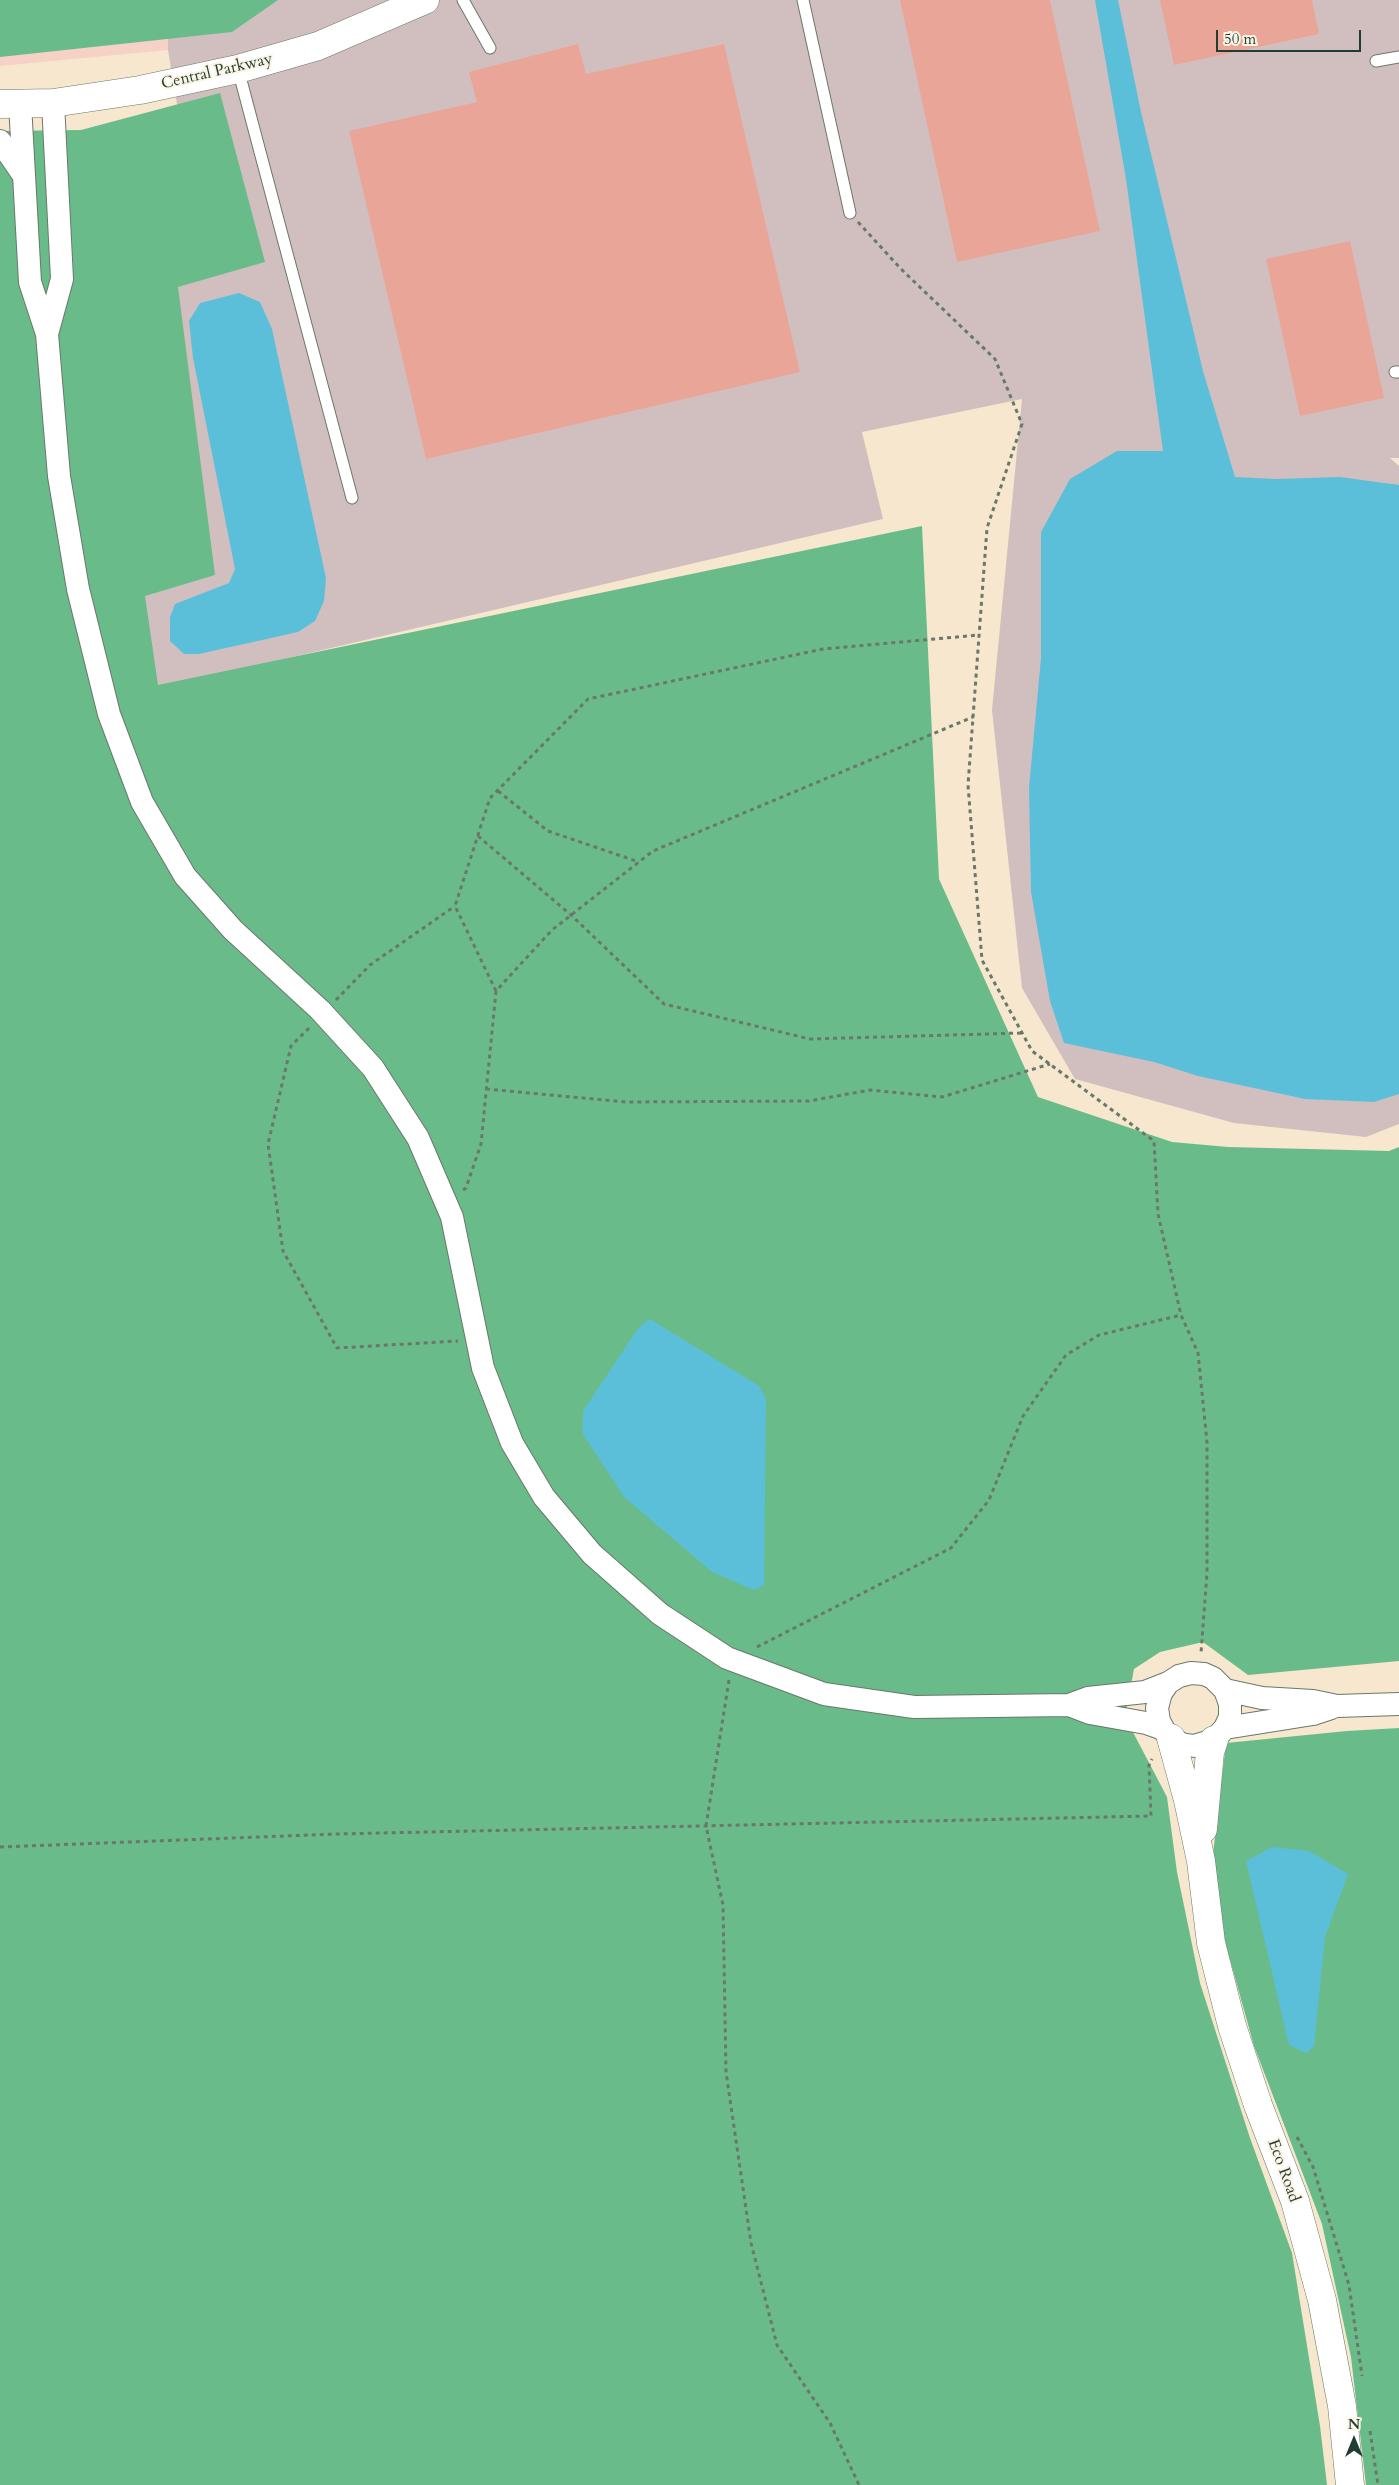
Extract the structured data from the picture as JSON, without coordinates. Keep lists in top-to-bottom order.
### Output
{
  "streets": {
    "street": ["Central Parkway", "Eco Road"]
  },
  "scale_bar": "50 m",
  "north": "top"
}
